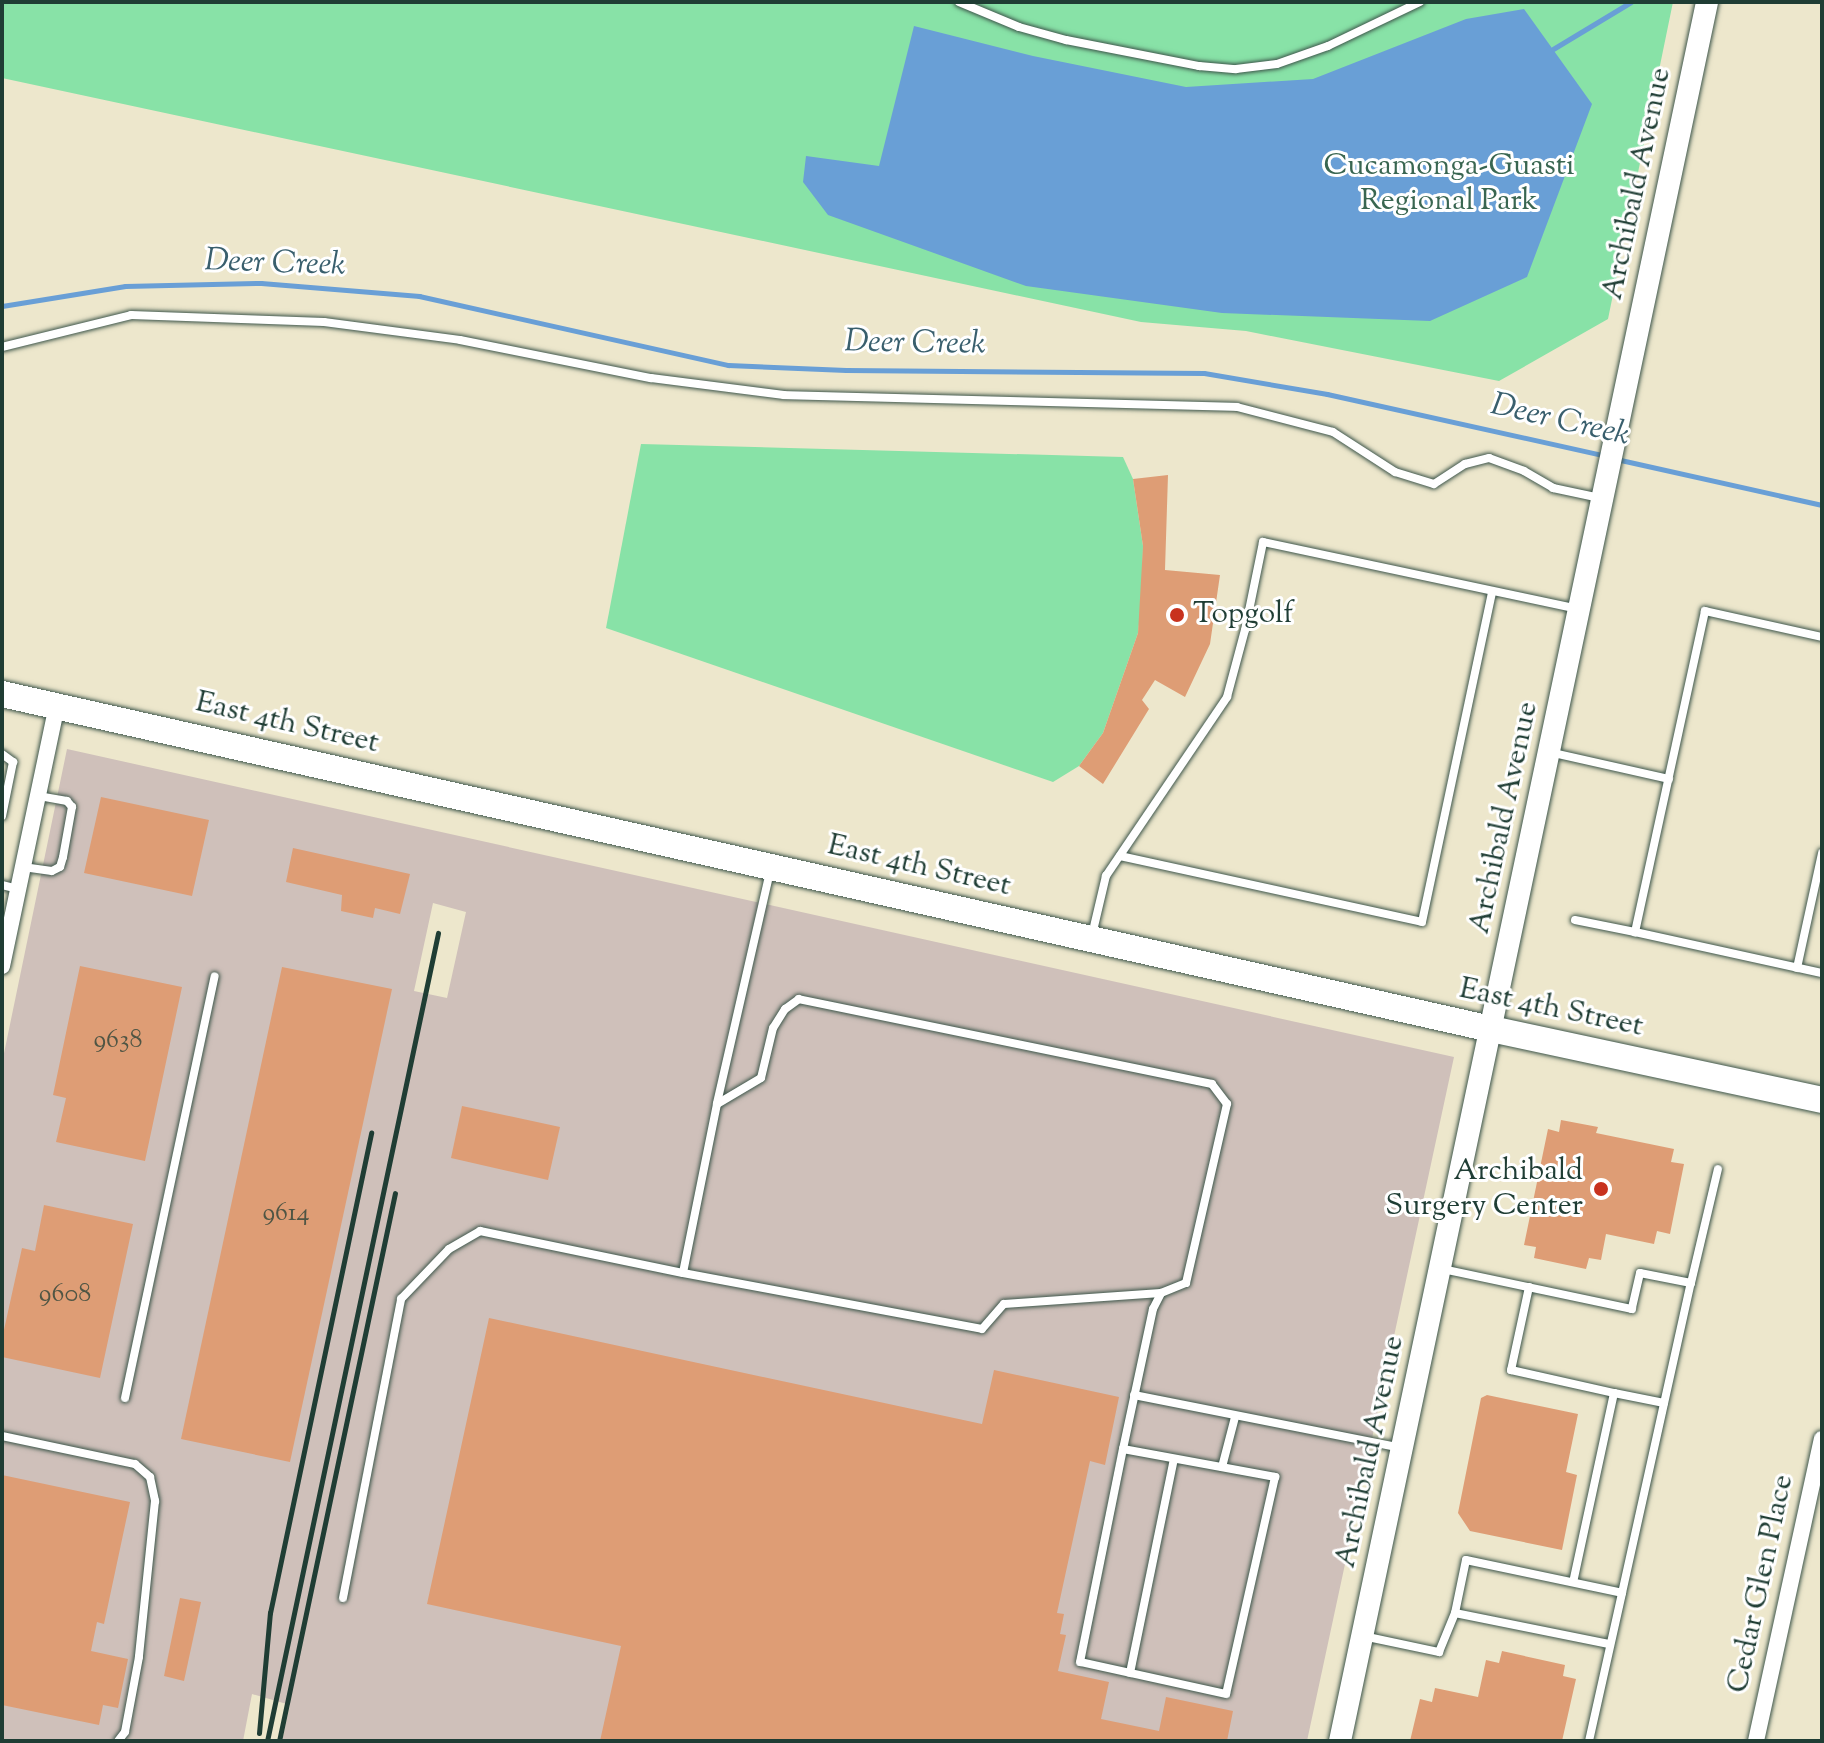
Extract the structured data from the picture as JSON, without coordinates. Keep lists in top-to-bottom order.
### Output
{
  "streets": {
    "main road": ["Archibald Avenue", "East 4th Street"],
    "street": ["Cedar Glen Place"]
  },
  "crossings": [
    ["Archibald Avenue", "East 4th Street"]
  ],
  "water": ["Deer Creek"],
  "parks": ["Cucamonga-Guasti Regional Park"],
  "places": ["Topgolf", "Archibald Surgery Center"],
  "house_numbers": ["9638", "9614", "9608"]
}
